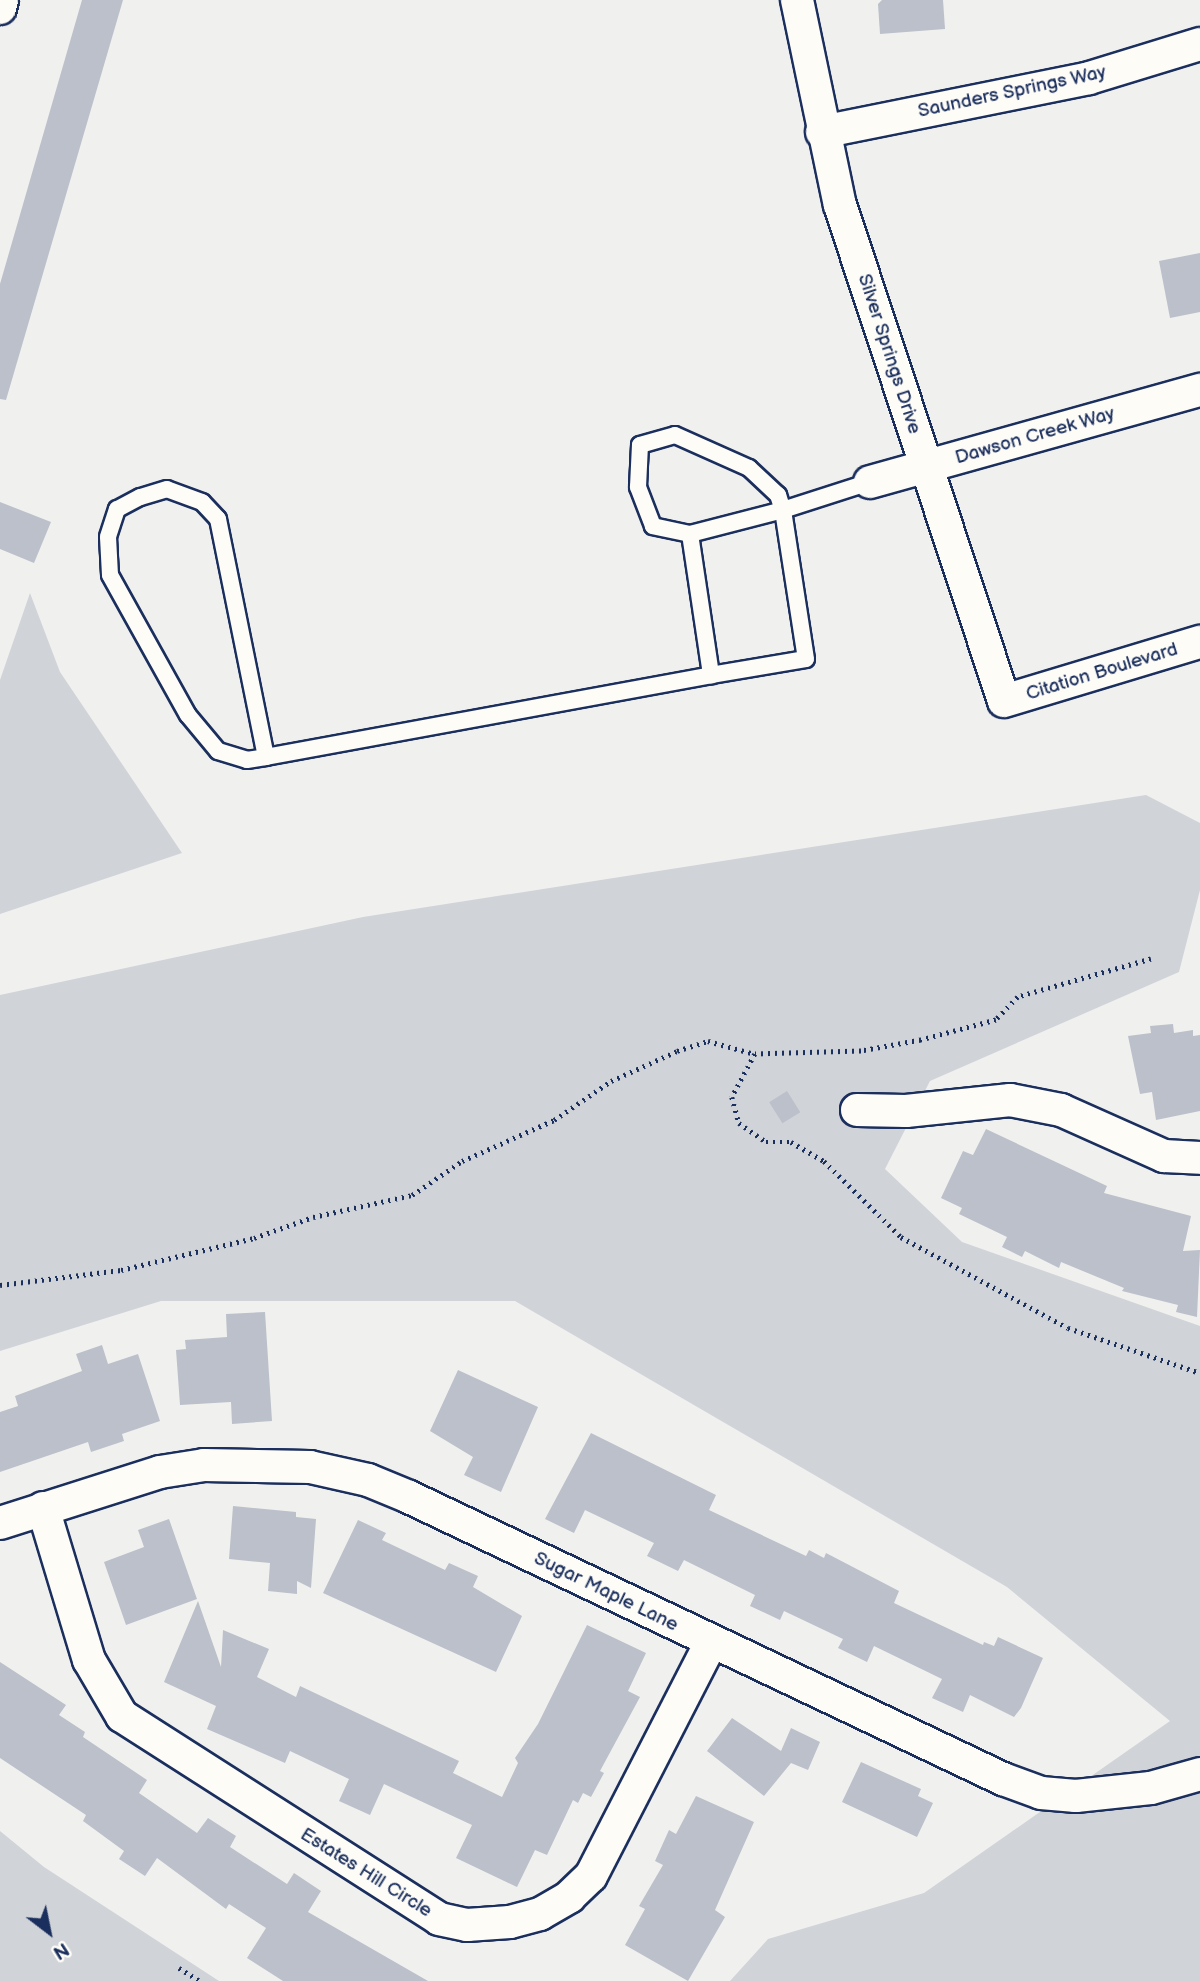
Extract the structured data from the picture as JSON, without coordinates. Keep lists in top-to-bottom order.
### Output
{
  "streets": {
    "street": [
      "Saunders Springs Way",
      "Silver Springs Drive",
      "Dawson Creek Way",
      "Citation Boulevard",
      "Sugar Maple Lane",
      "Estates Hill Circle"
    ]
  },
  "crossings": [
    ["Saunders Springs Way", "Silver Springs Drive"],
    ["Silver Springs Drive", "Dawson Creek Way"],
    ["Silver Springs Drive", "Citation Boulevard"],
    ["Sugar Maple Lane", "Estates Hill Circle"]
  ],
  "north": "bottom right"
}
